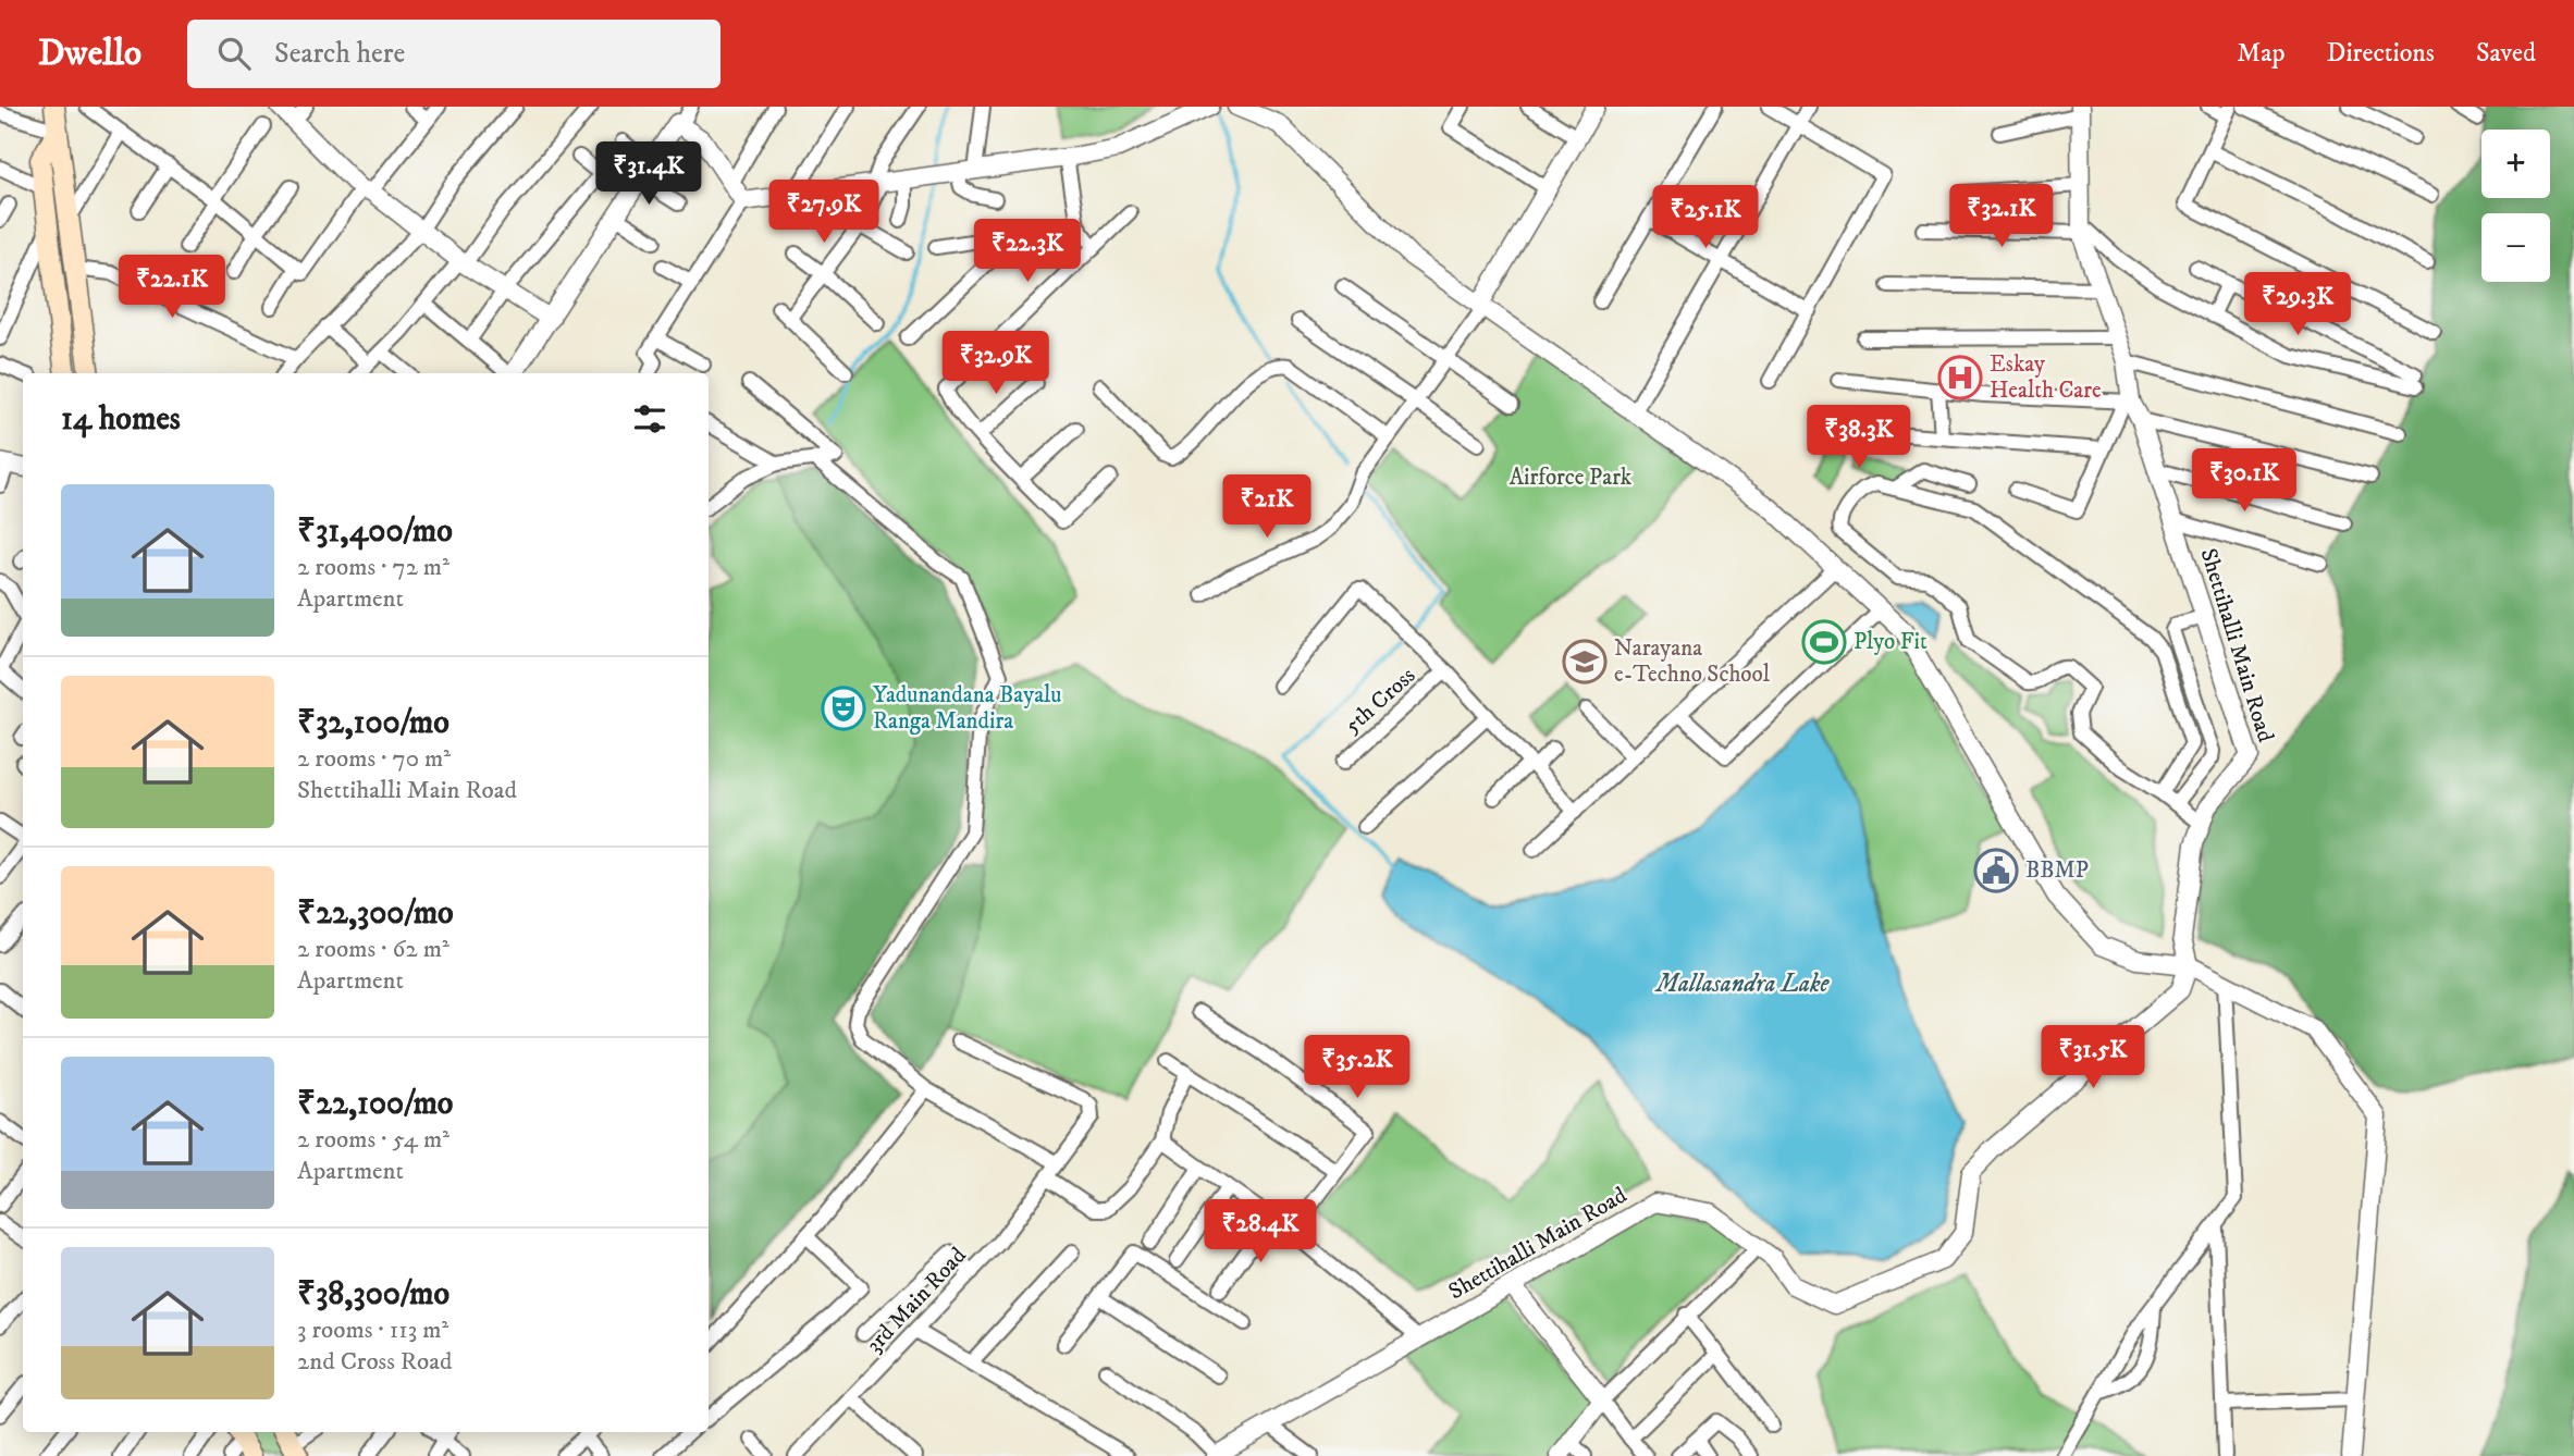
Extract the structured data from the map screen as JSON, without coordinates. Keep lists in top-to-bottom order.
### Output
{
  "streets": {
    "street": ["Shettihalli Main Road", "5th Cross", "3rd Main Road"]
  },
  "water": ["Mallasandra Lake"],
  "parks": ["Airforce Park"],
  "places": {
    "hospital": ["Eskay Health Care"],
    "sports": ["Plyo Fit"],
    "school or university": ["Narayana e-Techno School"],
    "theatre": ["Yadunandana Bayalu Ranga Mandira"],
    "public building": ["BBMP"]
  },
  "page": {
    "header": "Dwello",
    "search": "Search here",
    "nav": ["Map", "Directions", "Saved"],
    "map_buttons": ["+", "−"],
    "price": [
      "₹31.4K",
      "₹27.9K",
      "₹32.1K",
      "₹25.1K",
      "₹22.3K",
      "₹22.1K",
      "₹29.3K",
      "₹32.9K",
      "₹38.3K",
      "₹30.1K",
      "₹21K",
      "₹31.5K",
      "₹35.2K",
      "₹28.4K"
    ],
    "heading": "14 homes",
    "list": [
      {
        "name": "₹31,400/mo",
        "note": "2 rooms · 72 m² · Apartment"
      },
      {
        "name": "₹32,100/mo",
        "note": "2 rooms · 70 m² · Shettihalli Main Road"
      },
      {
        "name": "₹22,300/mo",
        "note": "2 rooms · 62 m² · Apartment"
      },
      {
        "name": "₹22,100/mo",
        "note": "2 rooms · 54 m² · Apartment"
      },
      {
        "name": "₹38,300/mo",
        "note": "3 rooms · 113 m² · 2nd Cross Road"
      }
    ]
  }
}
